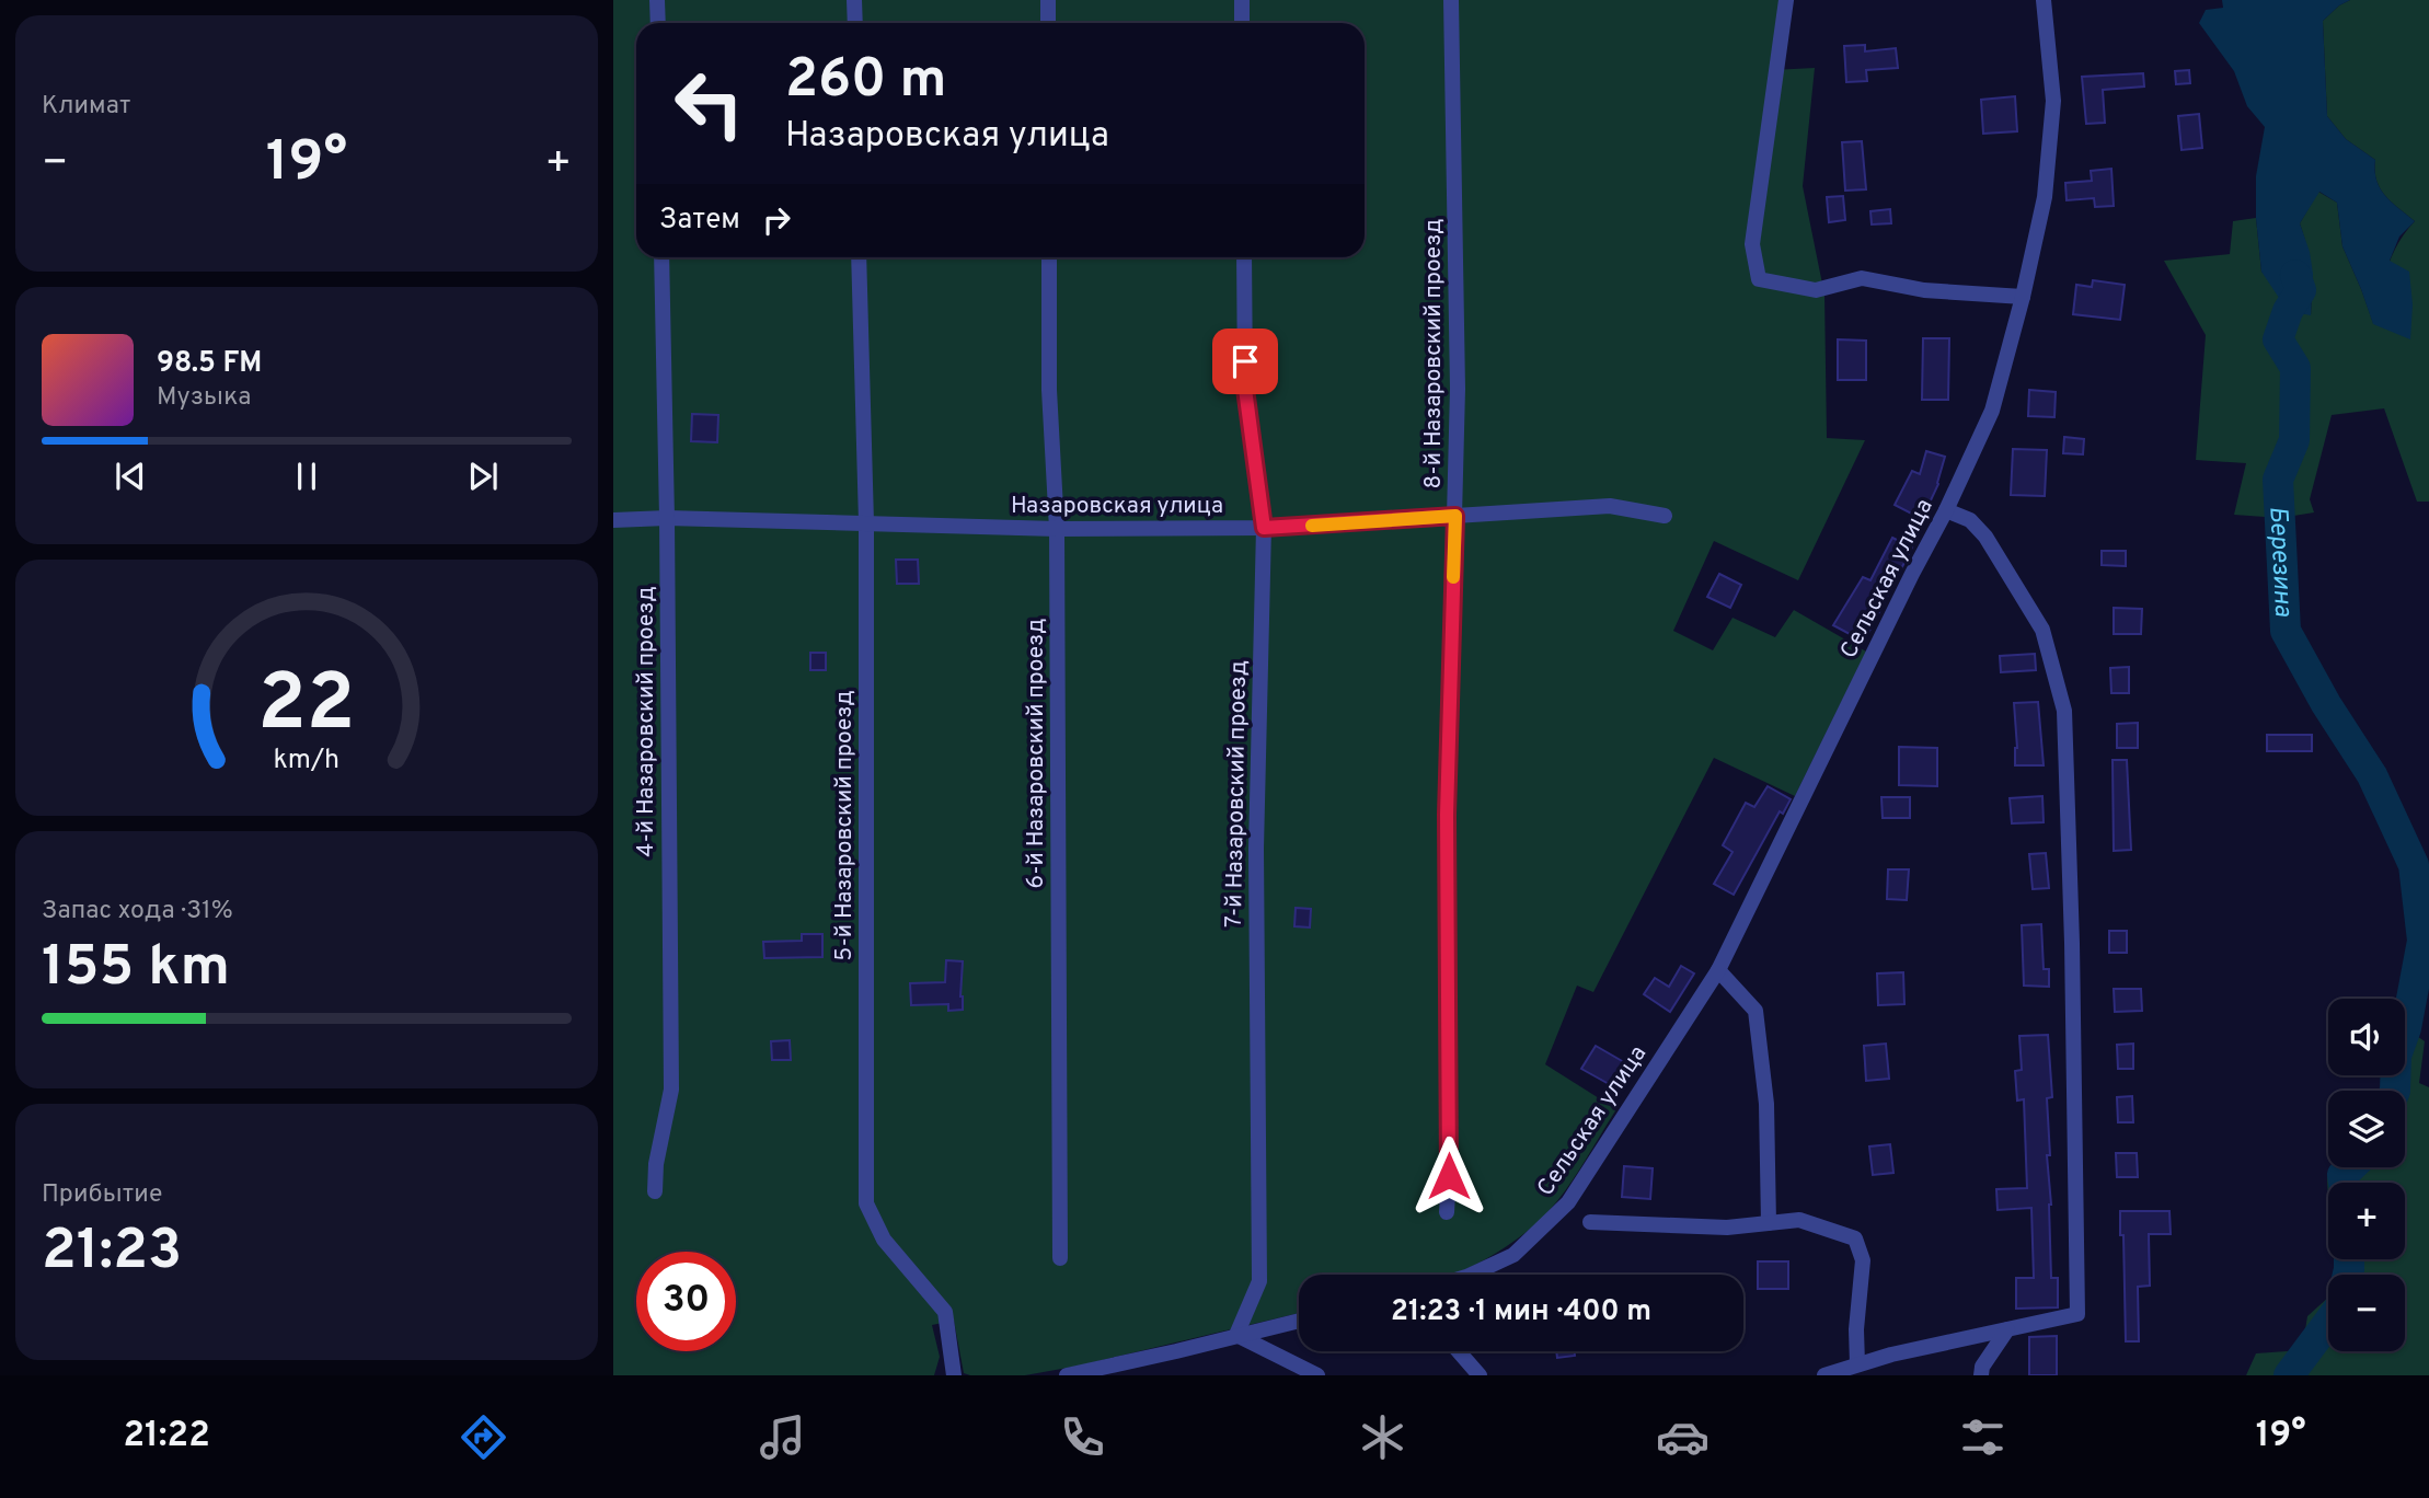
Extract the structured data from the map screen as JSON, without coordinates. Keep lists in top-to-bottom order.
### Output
{
  "streets": {
    "street": [
      "8-й Назаровский проезд",
      "Назаровская улица",
      "Сельская улица",
      "4-й Назаровский проезд",
      "6-й Назаровский проезд",
      "7-й Назаровский проезд",
      "5-й Назаровский проезд"
    ]
  },
  "crossings": [
    ["8-й Назаровский проезд", "Назаровская улица"],
    ["Назаровская улица", "4-й Назаровский проезд"],
    ["Назаровская улица", "6-й Назаровский проезд"],
    ["Назаровская улица", "7-й Назаровский проезд"],
    ["Назаровская улица", "5-й Назаровский проезд"]
  ],
  "water": ["Березина"],
  "page": {
    "tile": [
      "Климат",
      ["Запас хода · 31%", "155 km"],
      ["Прибытие", "21:23"]
    ],
    "turn": ["260 m", "Назаровская улица"],
    "heat": ["−", "19°", "+"],
    "then": "Затем",
    "song": ["98.5 FM", "Музыка"],
    "map_buttons": ["+", "−"],
    "limit": "30",
    "trip": "21:23 · 1 мин · 400 m",
    "tabs": ["21:22", "19°"],
    "gauge": ["22", "km/h"]
  }
}
